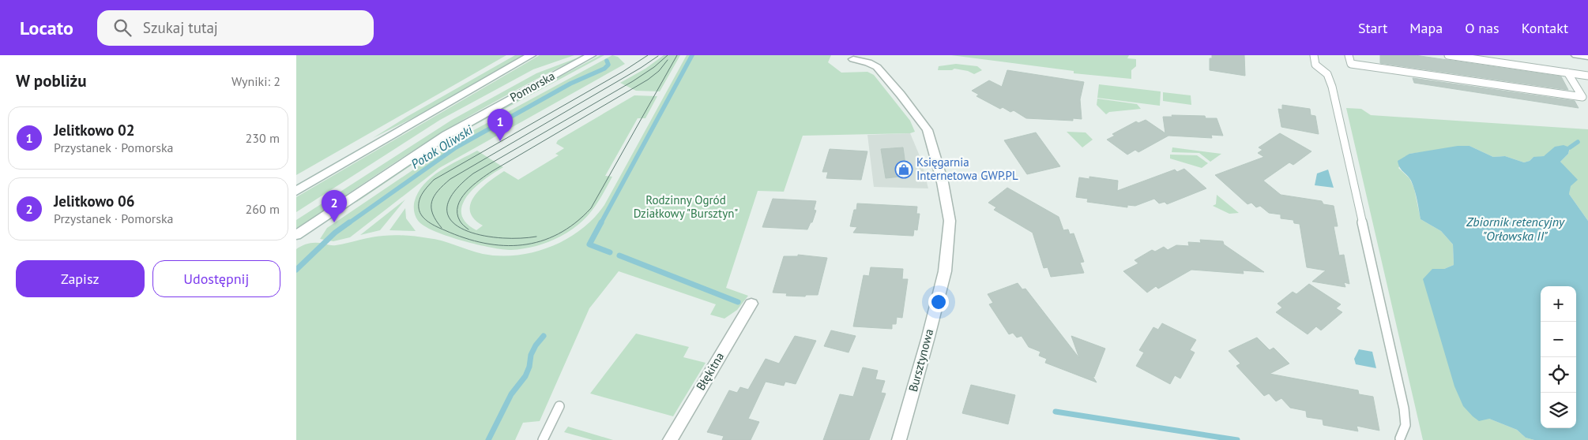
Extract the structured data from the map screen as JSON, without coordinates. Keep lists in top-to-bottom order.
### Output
{
  "streets": {
    "street": ["Pomorska", "Bursztynowa", "Błękitna"]
  },
  "water": ["Potok Oliwski", "Zbiornik retencyjny \"Orłowska II\""],
  "parks": ["Rodzinny Ogród Działkowy \"Bursztyn\""],
  "places": {
    "shop": ["Księgarnia Internetowa GWP.PL"]
  },
  "page": {
    "header": "Locato",
    "search": "Szukaj tutaj",
    "nav": [
      "Start",
      "Mapa",
      "O nas",
      "Kontakt"
    ],
    "heading": ["W pobliżu", "Wyniki: 2"],
    "list": [
      {
        "mark": "1",
        "name": "Jelitkowo 02",
        "note": "Przystanek · Pomorska",
        "value": "230 m"
      },
      {
        "mark": "2",
        "name": "Jelitkowo 06",
        "note": "Przystanek · Pomorska",
        "value": "260 m"
      }
    ],
    "pins": ["1", "2"],
    "buttons": ["Zapisz", "Udostępnij"],
    "map_buttons": ["+", "−"]
  }
}
